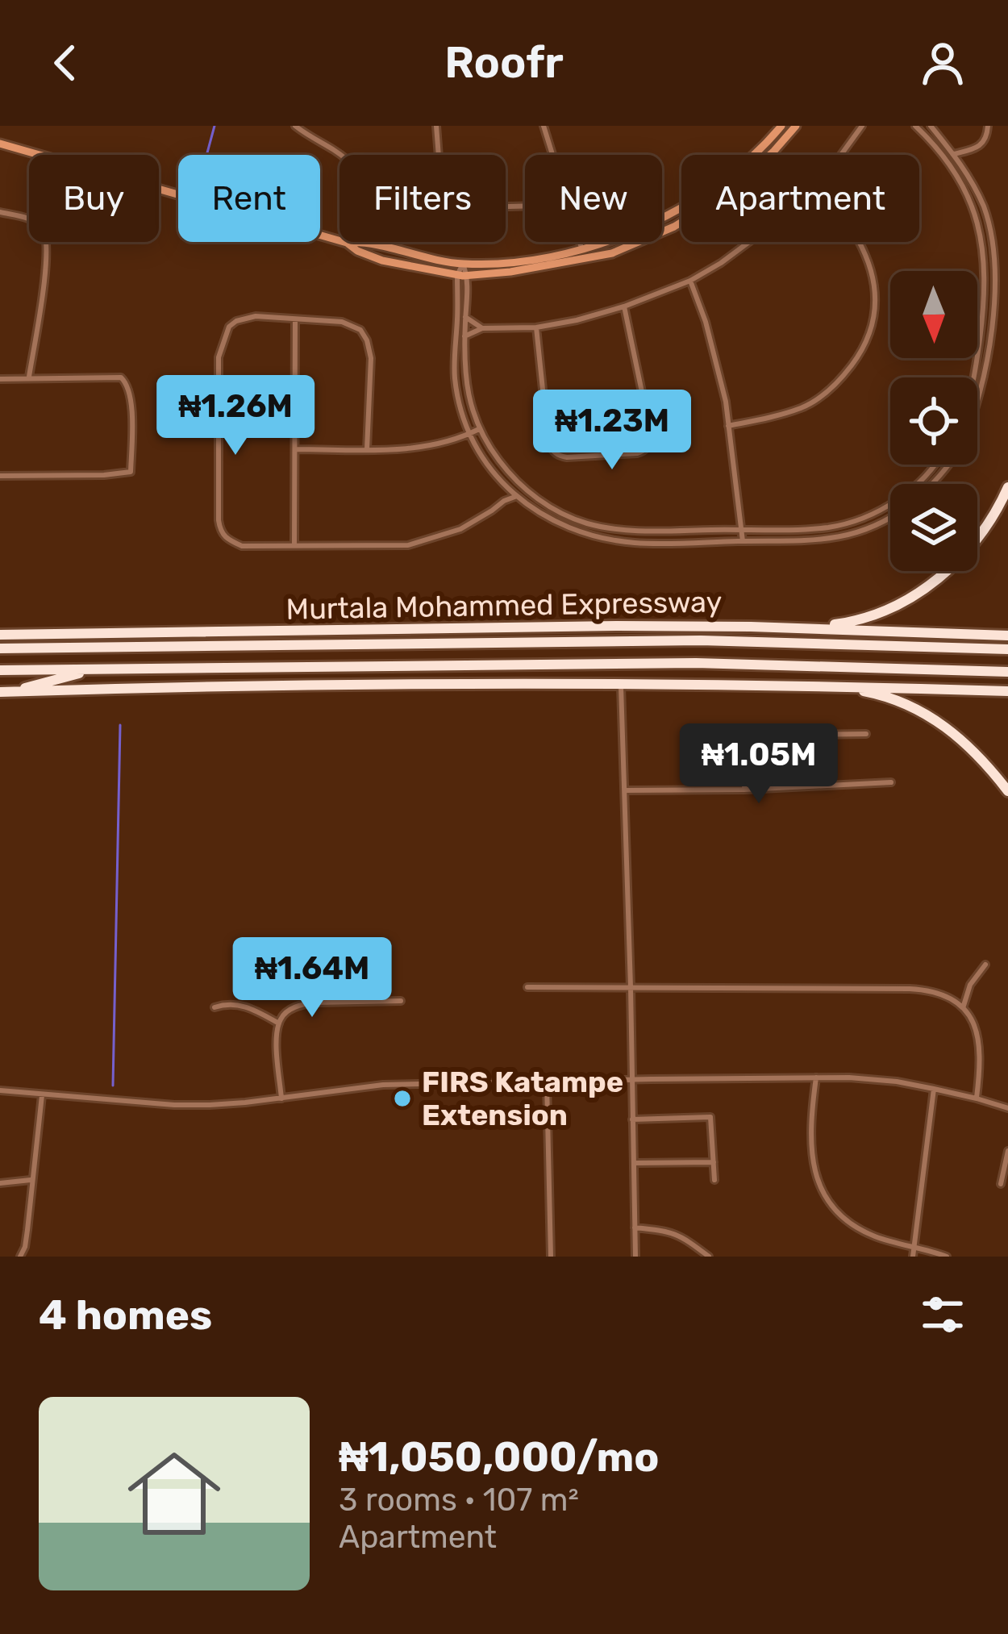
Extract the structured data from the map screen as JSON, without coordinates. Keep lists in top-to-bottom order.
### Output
{
  "streets": {
    "highway": ["Murtala Mohammed Expressway"]
  },
  "places": ["FIRS Katampe Extension"],
  "north": "bottom",
  "page": {
    "header": "Roofr",
    "chip": [
      "Buy",
      "Rent",
      "Filters",
      "New",
      "Apartment"
    ],
    "price": [
      "₦1.26M",
      "₦1.23M",
      "₦1.05M",
      "₦1.64M"
    ],
    "heading": "4 homes",
    "list": [
      {
        "name": "₦1,050,000/mo",
        "note": "3 rooms · 107 m² · Apartment"
      }
    ]
  }
}
